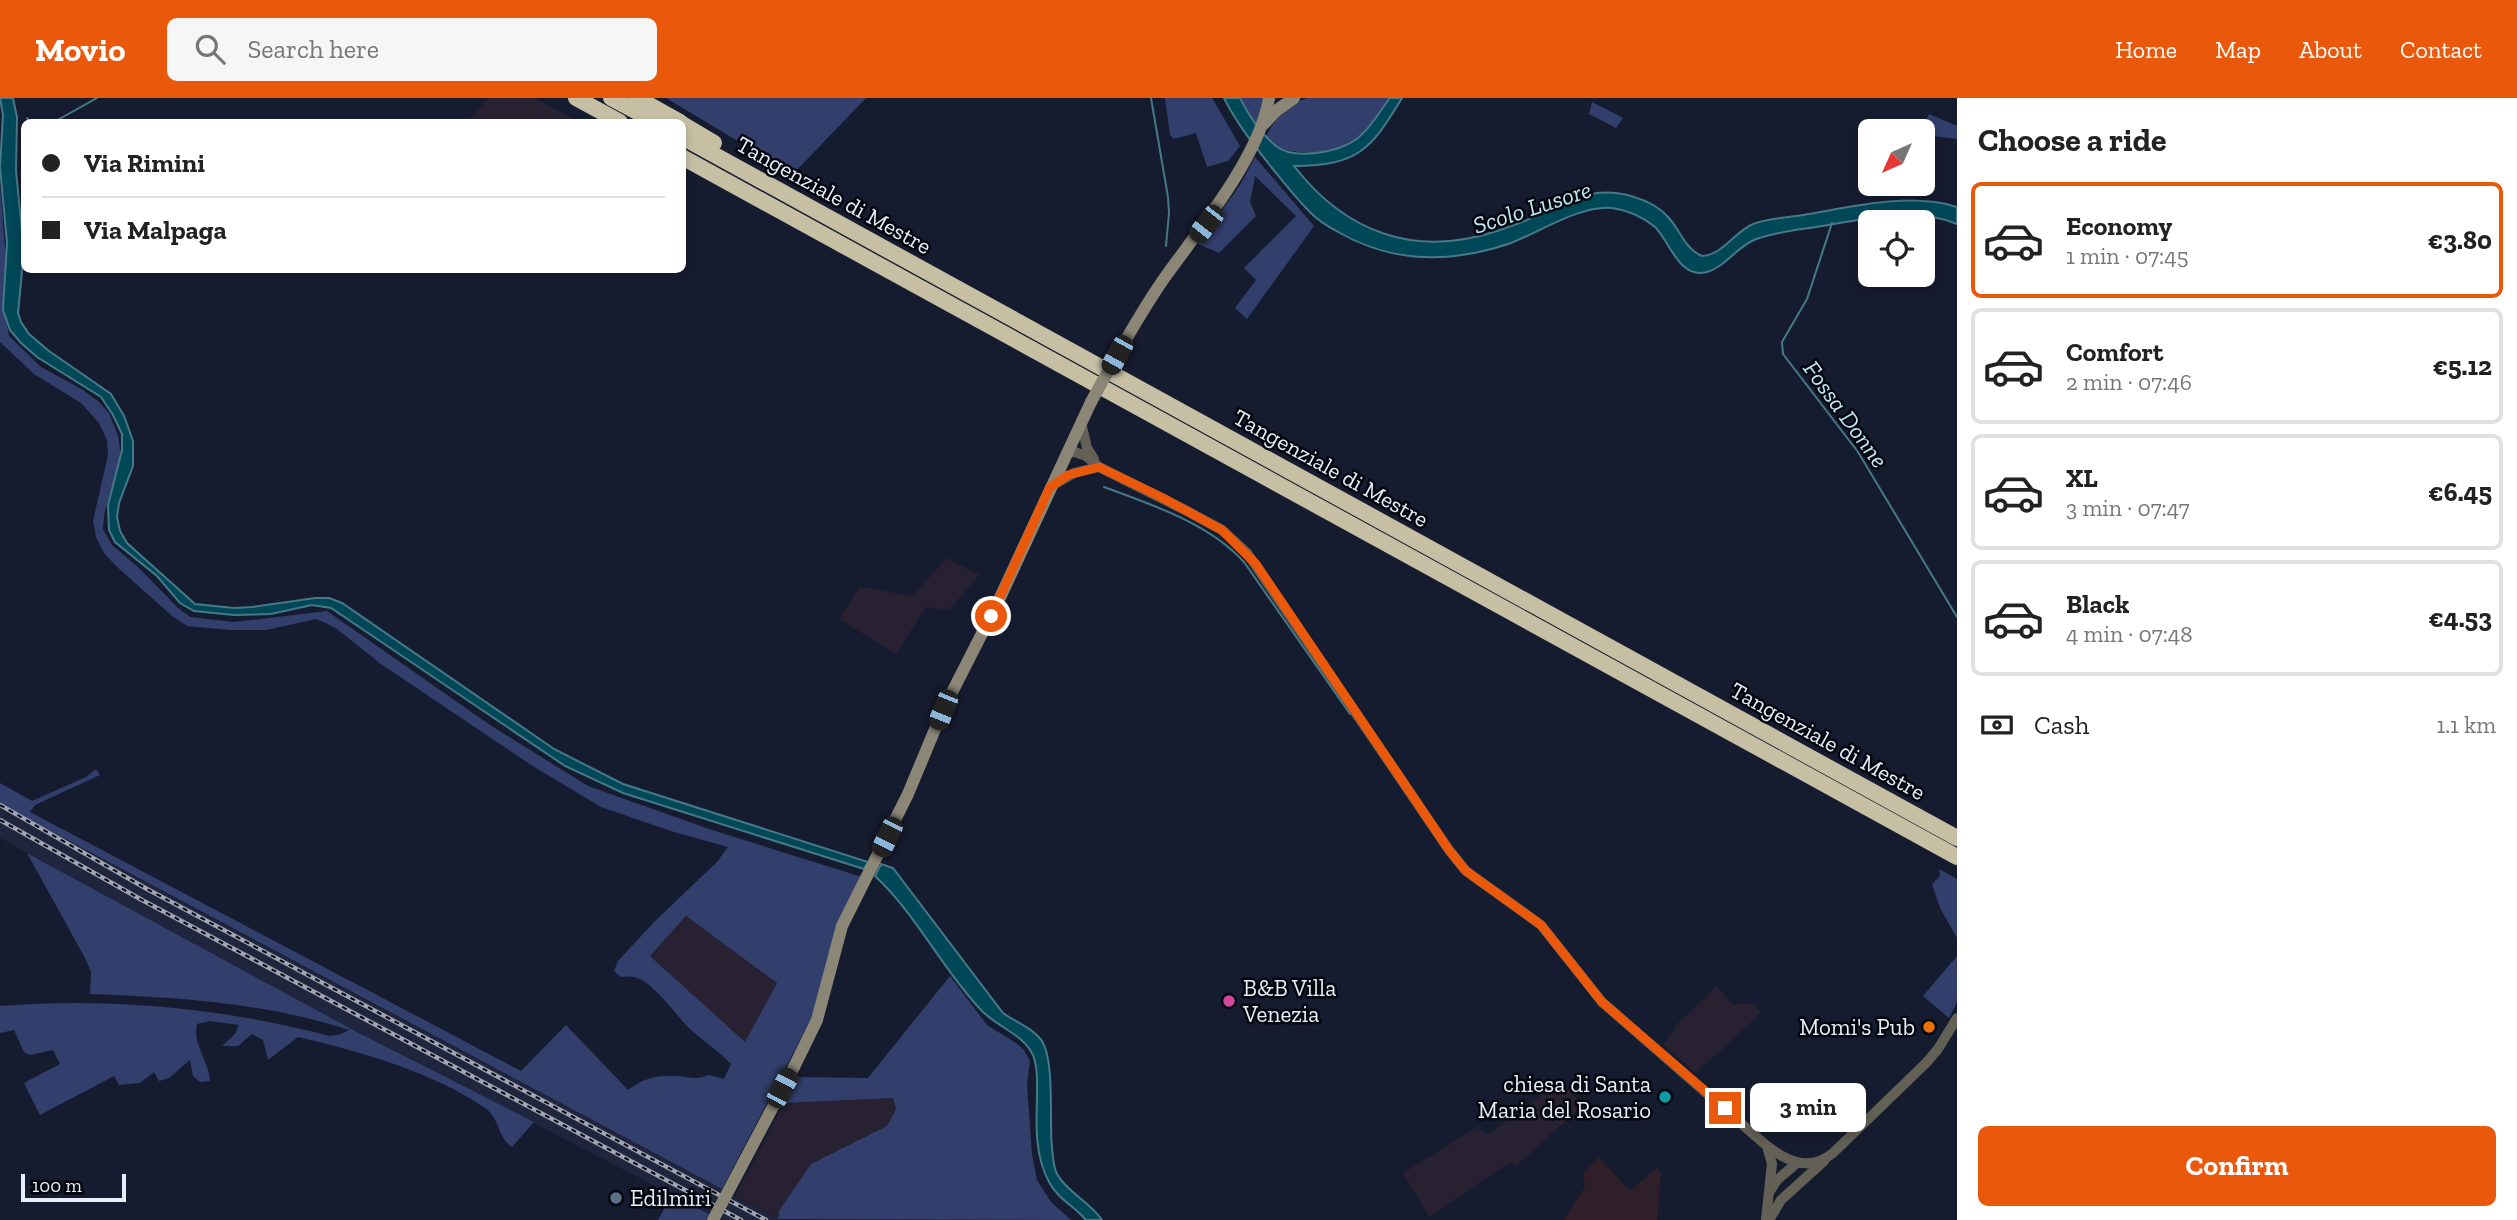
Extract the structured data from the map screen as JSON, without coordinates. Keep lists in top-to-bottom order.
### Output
{
  "streets": {
    "highway": ["Tangenziale di Mestre"]
  },
  "water": ["Scolo Lusore", "Fossa Donne"],
  "places": [
    "B&B Villa Venezia",
    "Momi's Pub",
    "chiesa di Santa Maria del Rosario",
    "Edilmiri"
  ],
  "scale_bar": "100 m",
  "north": "bottom left",
  "page": {
    "header": "Movio",
    "search": "Search here",
    "nav": [
      "Home",
      "Map",
      "About",
      "Contact"
    ],
    "heading": "Choose a ride",
    "banner": ["Via Rimini", "Via Malpaga"],
    "list": [
      {
        "name": "Economy",
        "note": "1 min · 07:45",
        "value": "€3.80"
      },
      {
        "name": "Comfort",
        "note": "2 min · 07:46",
        "value": "€5.12"
      },
      {
        "name": "XL",
        "note": "3 min · 07:47",
        "value": "€6.45"
      },
      {
        "name": "Black",
        "note": "4 min · 07:48",
        "value": "€4.53"
      }
    ],
    "pay": ["Cash", "1.1 km"],
    "bubble": "3 min",
    "buttons": "Confirm",
    "scale": "100 m"
  }
}
